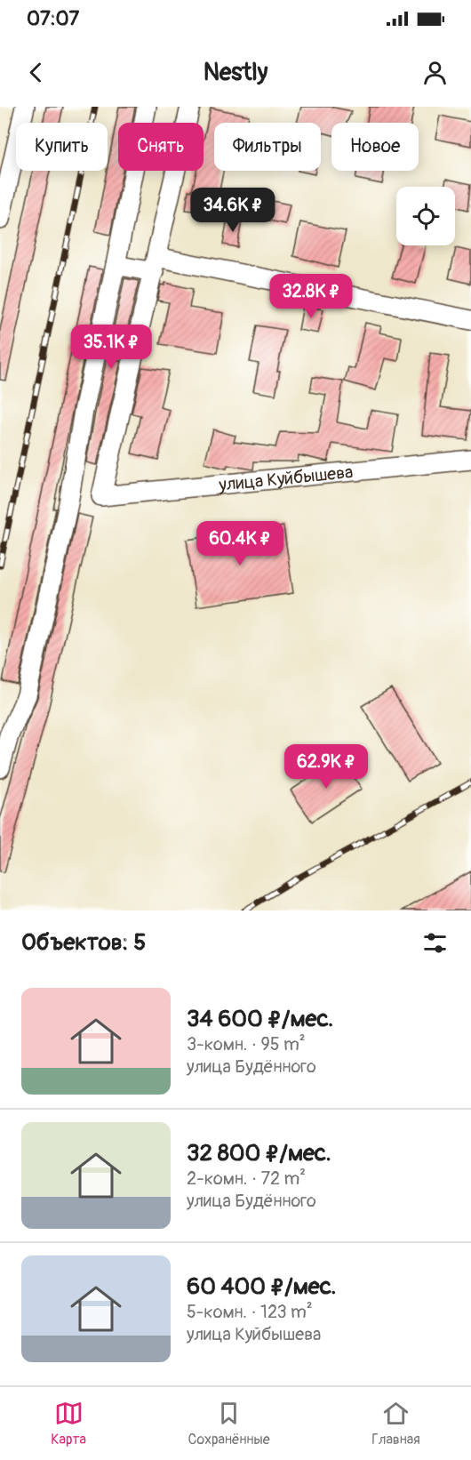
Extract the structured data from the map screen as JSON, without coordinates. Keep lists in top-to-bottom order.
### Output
{
  "streets": {
    "street": ["улица Куйбышева"]
  },
  "page": {
    "status": "07:07",
    "header": "Nestly",
    "chip": [
      "Купить",
      "Снять",
      "Фильтры",
      "Новое"
    ],
    "price": [
      "34.6K ₽",
      "32.8K ₽",
      "35.1K ₽",
      "60.4K ₽",
      "62.9K ₽"
    ],
    "heading": "Объектов: 5",
    "list": [
      {
        "name": "34 600 ₽/мес.",
        "note": "3-комн. · 95 m² · улица Будённого"
      },
      {
        "name": "32 800 ₽/мес.",
        "note": "2-комн. · 72 m² · улица Будённого"
      },
      {
        "name": "60 400 ₽/мес.",
        "note": "5-комн. · 123 m² · улица Куйбышева"
      }
    ],
    "tabs": ["Карта", "Сохранённые", "Главная"]
  }
}
